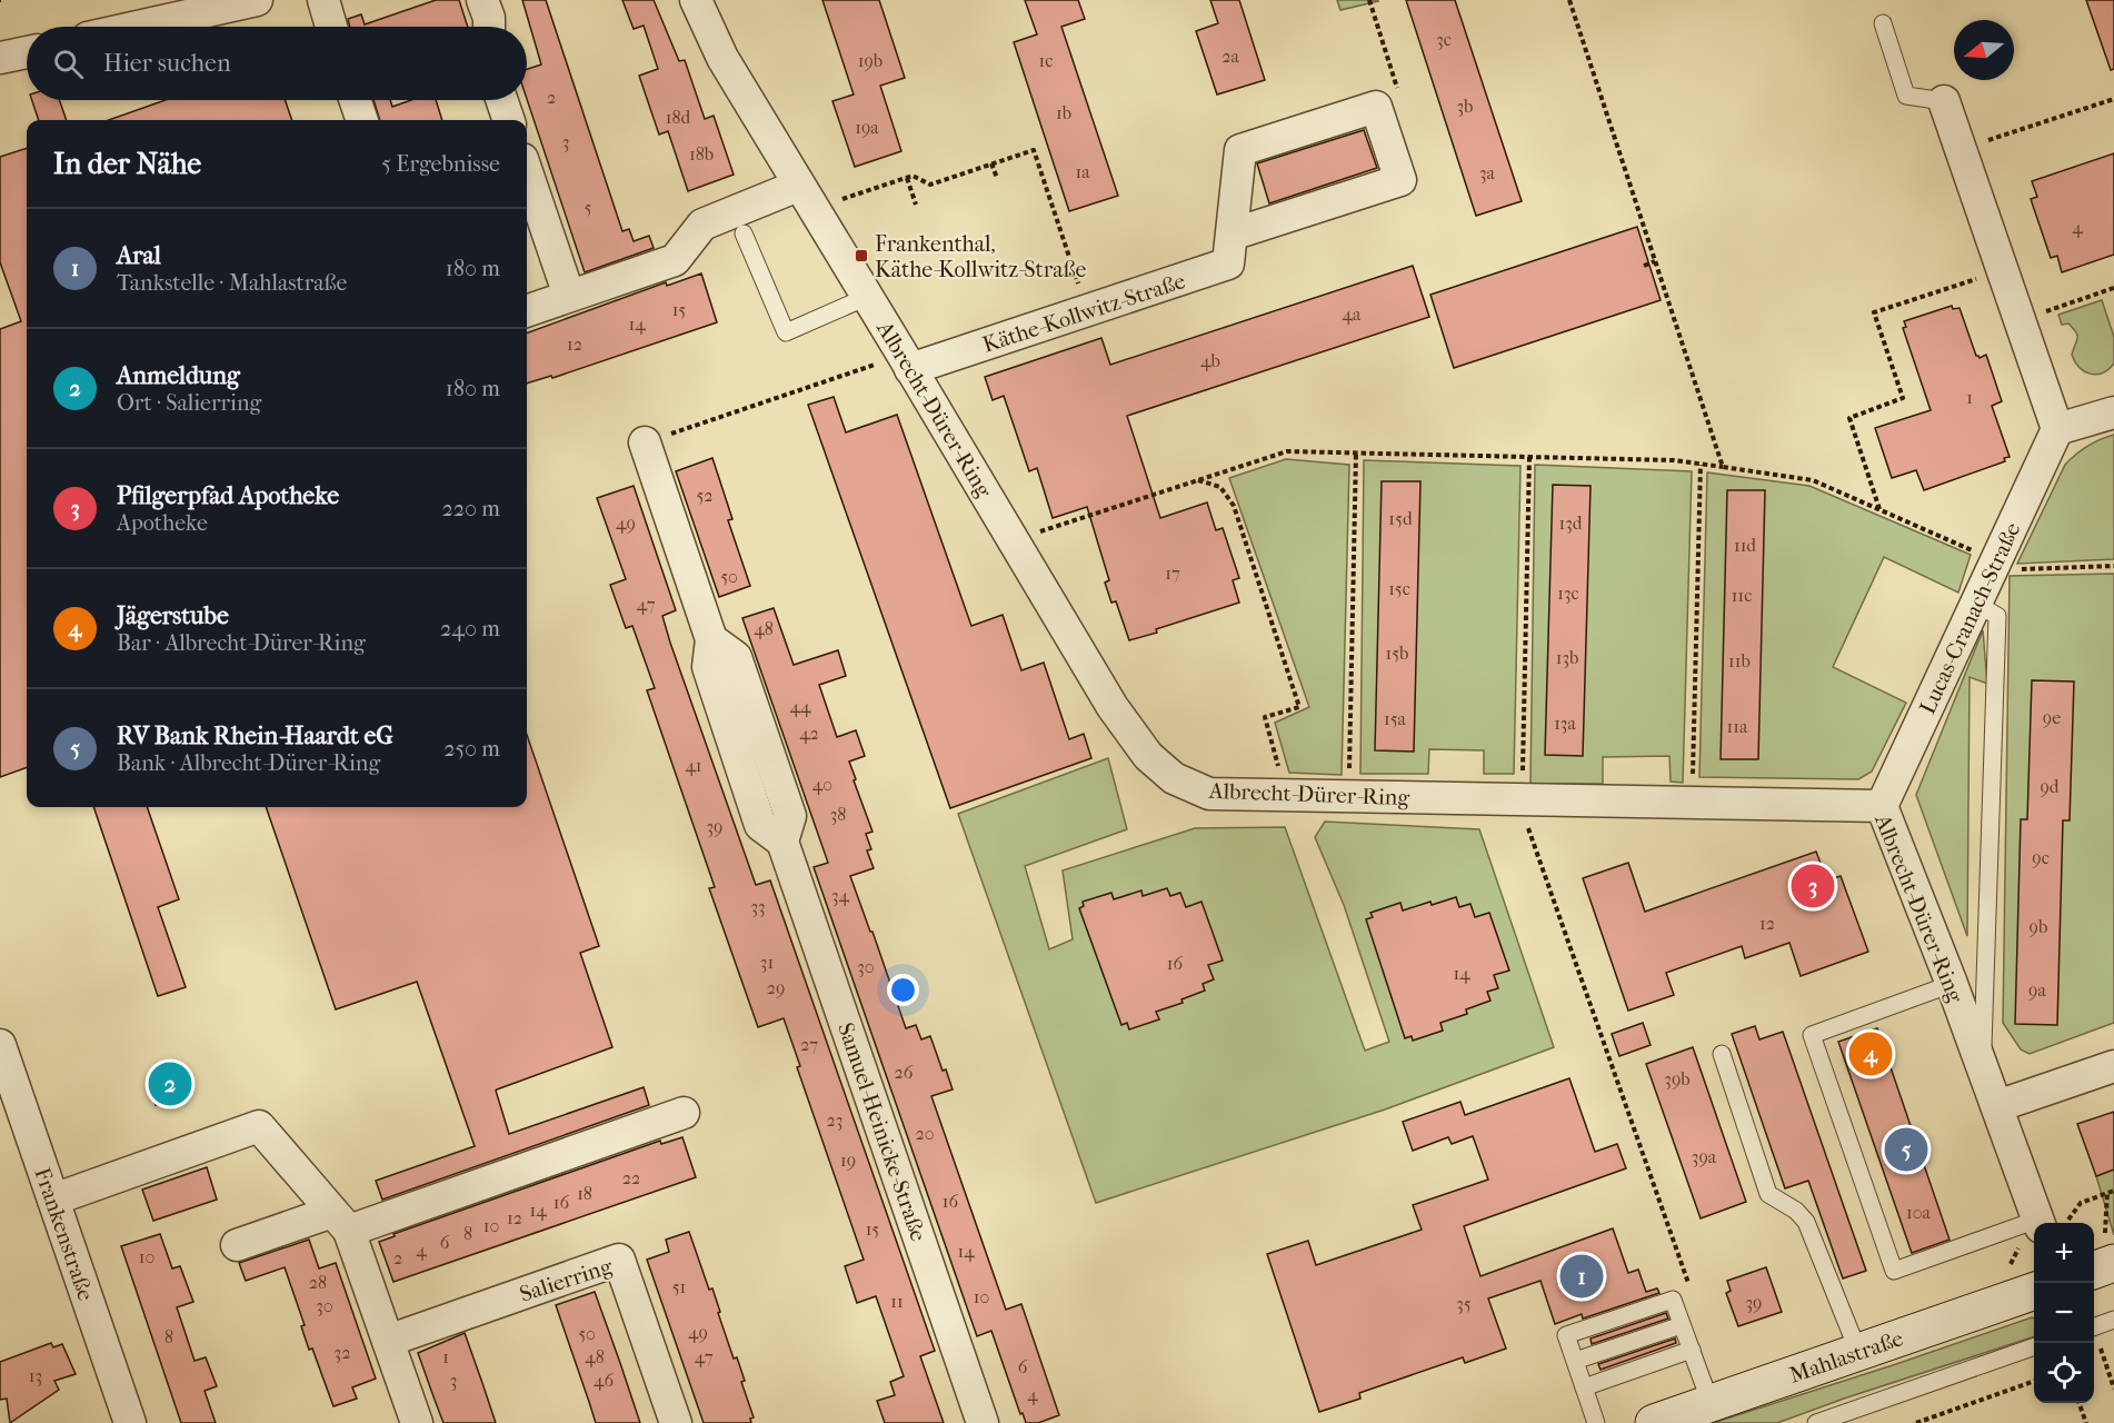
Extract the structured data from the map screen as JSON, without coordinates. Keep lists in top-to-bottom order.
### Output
{
  "streets": {
    "street": [
      "Käthe-Kollwitz-Straße",
      "Albrecht-Dürer-Ring",
      "Lucas-Cranach-Straße",
      "Samuel-Heinicke-Straße",
      "Frankenstraße",
      "Salierring",
      "Mahlastraße"
    ]
  },
  "crossings": [
    ["Käthe-Kollwitz-Straße", "Albrecht-Dürer-Ring"],
    ["Albrecht-Dürer-Ring", "Lucas-Cranach-Straße"]
  ],
  "places": {
    "transit": ["Frankenthal, Käthe-Kollwitz-Straße"]
  },
  "house_numbers": [
    "3c",
    "2a",
    "19b",
    "1c",
    "2",
    "3b",
    "1b",
    "18d",
    "19a",
    "3",
    "18b",
    "1a",
    "3a",
    "5",
    "4",
    "15",
    "4a",
    "14",
    "12",
    "4b",
    "1",
    "52",
    "15d",
    "49",
    "13d",
    "11d",
    "17",
    "50",
    "15c",
    "13c",
    "11c",
    "47",
    "48",
    "15b",
    "13b",
    "11b",
    "44",
    "9e",
    "15a",
    "13a",
    "11a",
    "42",
    "41",
    "40",
    "9d",
    "38",
    "39",
    "9c",
    "34",
    "33",
    "12",
    "9b",
    "31",
    "16",
    "30",
    "14",
    "29",
    "9a",
    "27",
    "26",
    "39b",
    "23",
    "20",
    "39a",
    "19",
    "22",
    "18",
    "16",
    "16",
    "14",
    "10a",
    "12",
    "10",
    "15",
    "8",
    "6",
    "4",
    "14",
    "10",
    "2",
    "28",
    "51",
    "10",
    "11",
    "39",
    "35",
    "30",
    "49",
    "50",
    "8",
    "32",
    "1",
    "48",
    "47",
    "6",
    "13",
    "3",
    "46",
    "4"
  ],
  "north": "left",
  "page": {
    "search": "Hier suchen",
    "heading": ["In der Nähe", "5 Ergebnisse"],
    "list": [
      {
        "mark": "1",
        "name": "Aral",
        "note": "Tankstelle · Mahlastraße",
        "value": "180 m"
      },
      {
        "mark": "2",
        "name": "Anmeldung",
        "note": "Ort · Salierring",
        "value": "180 m"
      },
      {
        "mark": "3",
        "name": "Pfilgerpfad Apotheke",
        "note": "Apotheke",
        "value": "220 m"
      },
      {
        "mark": "4",
        "name": "Jägerstube",
        "note": "Bar · Albrecht-Dürer-Ring",
        "value": "240 m"
      },
      {
        "mark": "5",
        "name": "RV Bank Rhein-Haardt eG",
        "note": "Bank · Albrecht-Dürer-Ring",
        "value": "250 m"
      }
    ],
    "pins": [
      "3",
      "4",
      "2",
      "5",
      "1"
    ],
    "map_buttons": ["+", "−"]
  }
}
